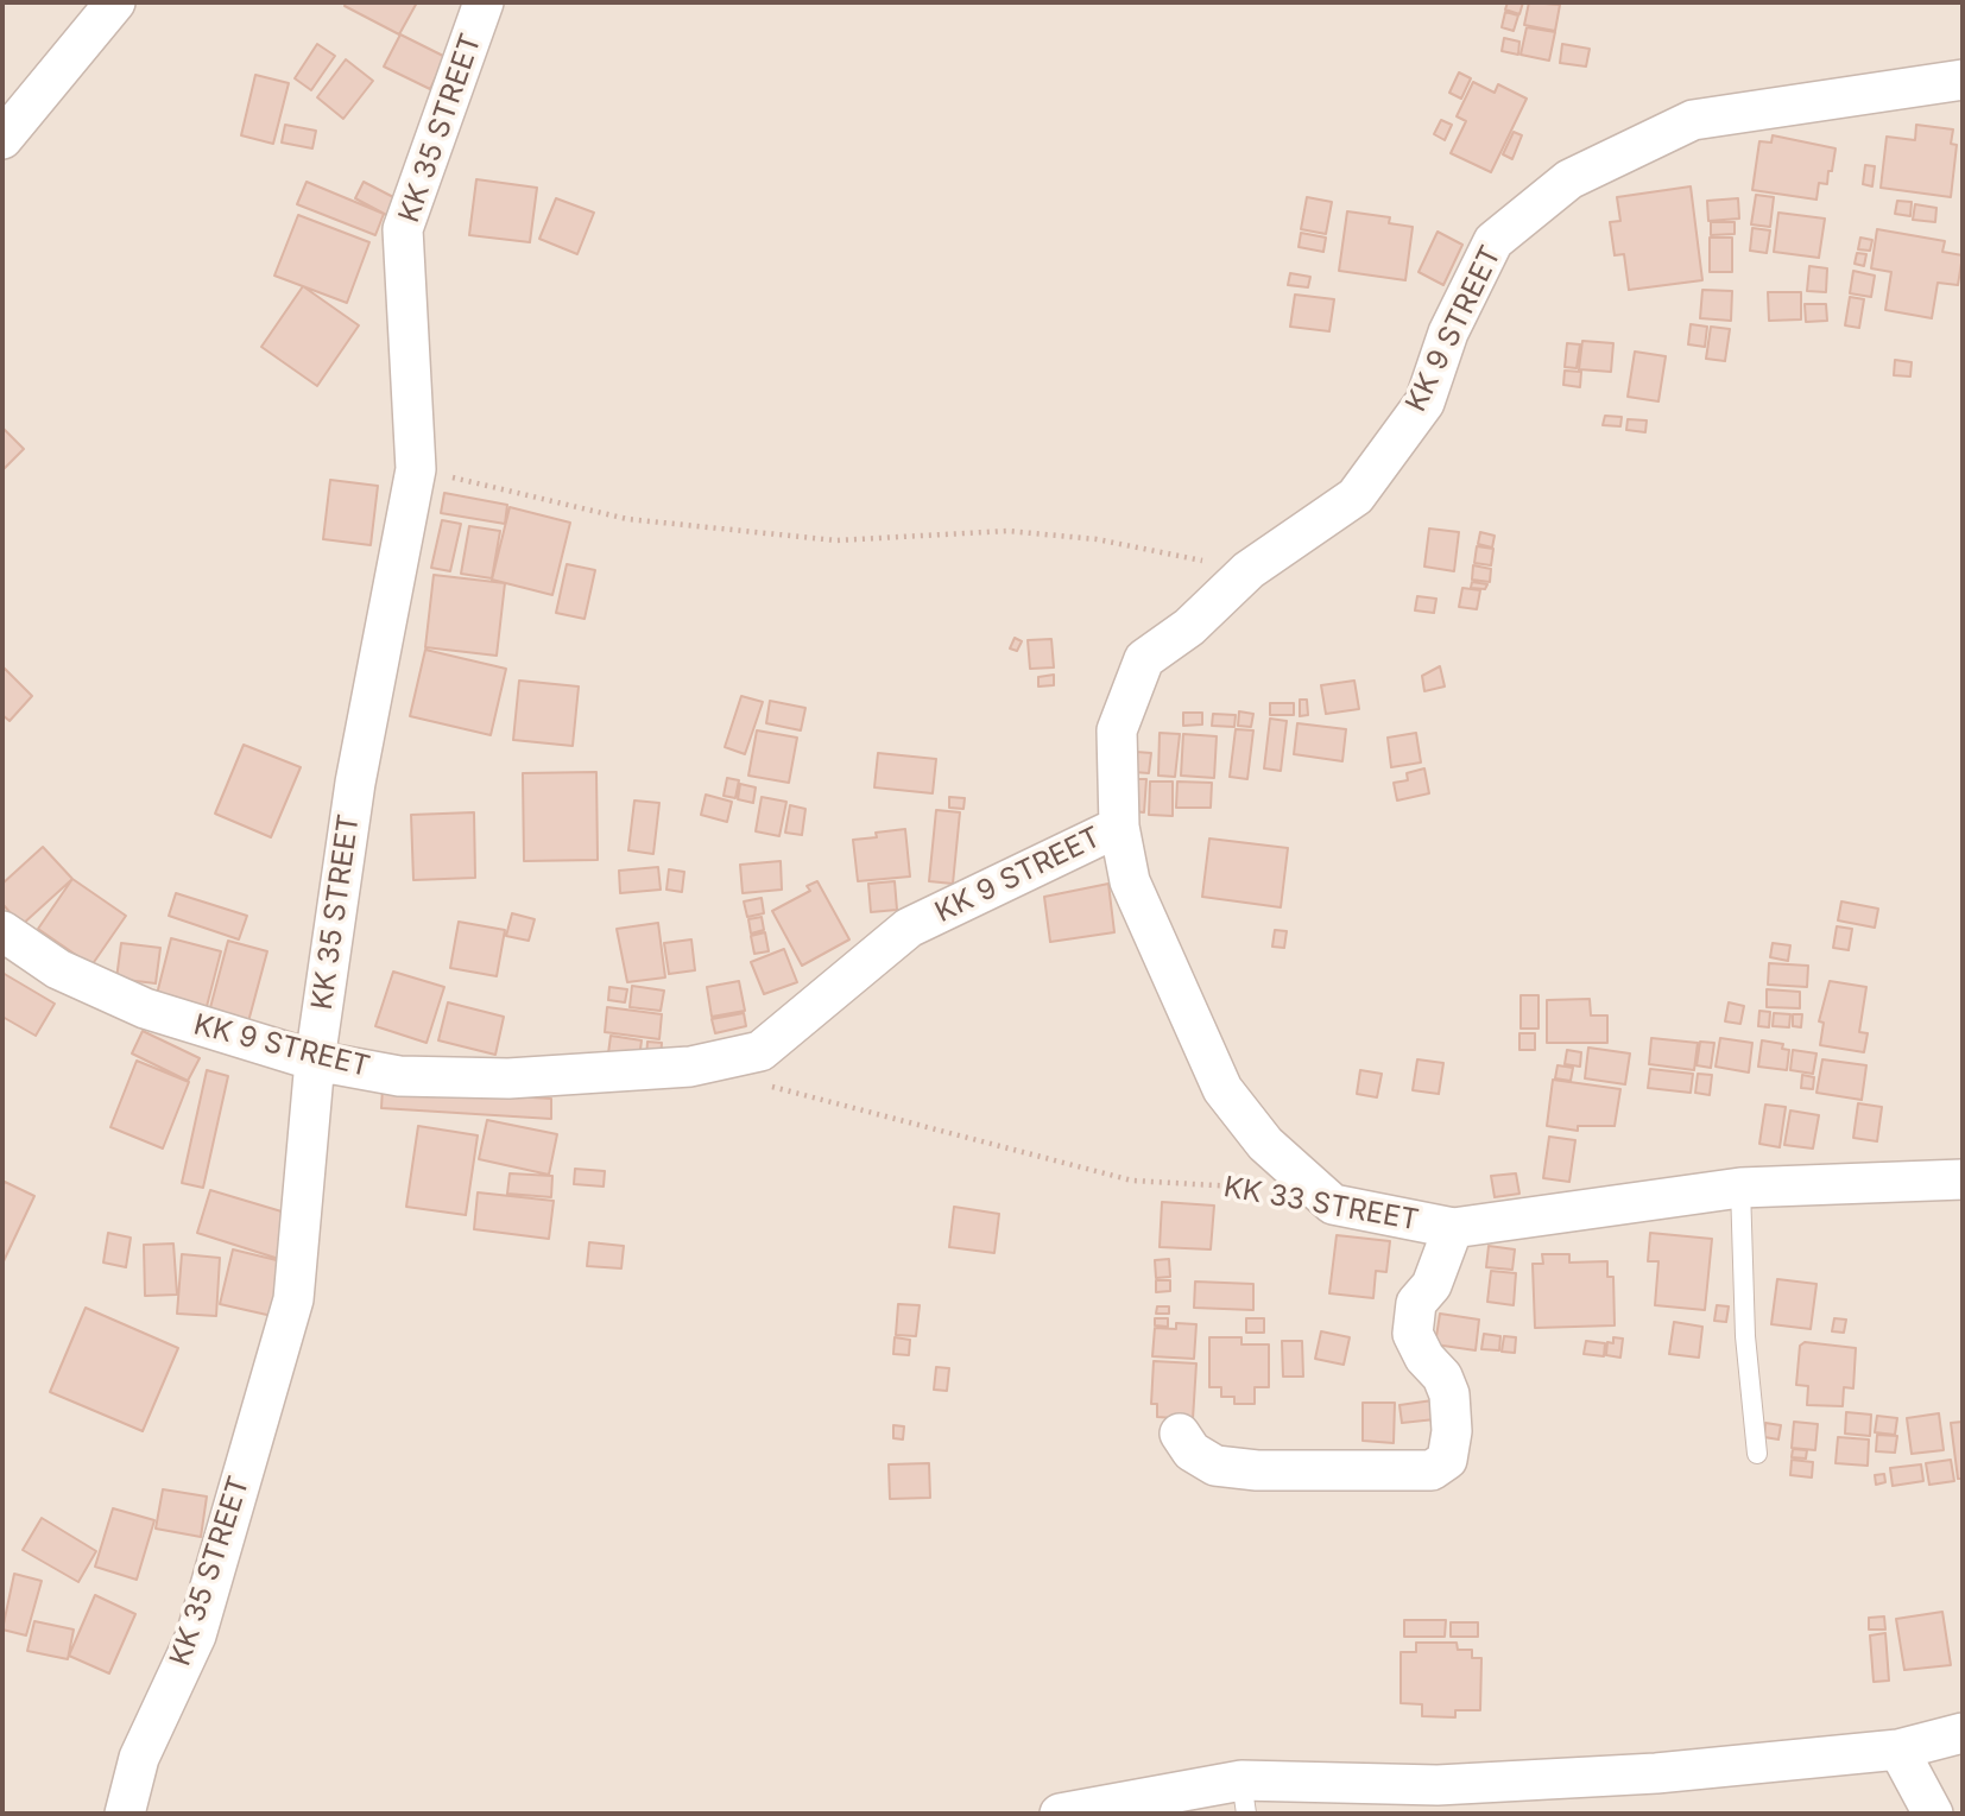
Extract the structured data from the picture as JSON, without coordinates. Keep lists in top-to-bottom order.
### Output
{
  "streets": {
    "street": ["KK 35 STREET", "KK 9 STREET", "KK 33 STREET"]
  },
  "crossings": [
    ["KK 35 STREET", "KK 9 STREET"],
    ["KK 9 STREET", "KK 33 STREET"]
  ]
}
